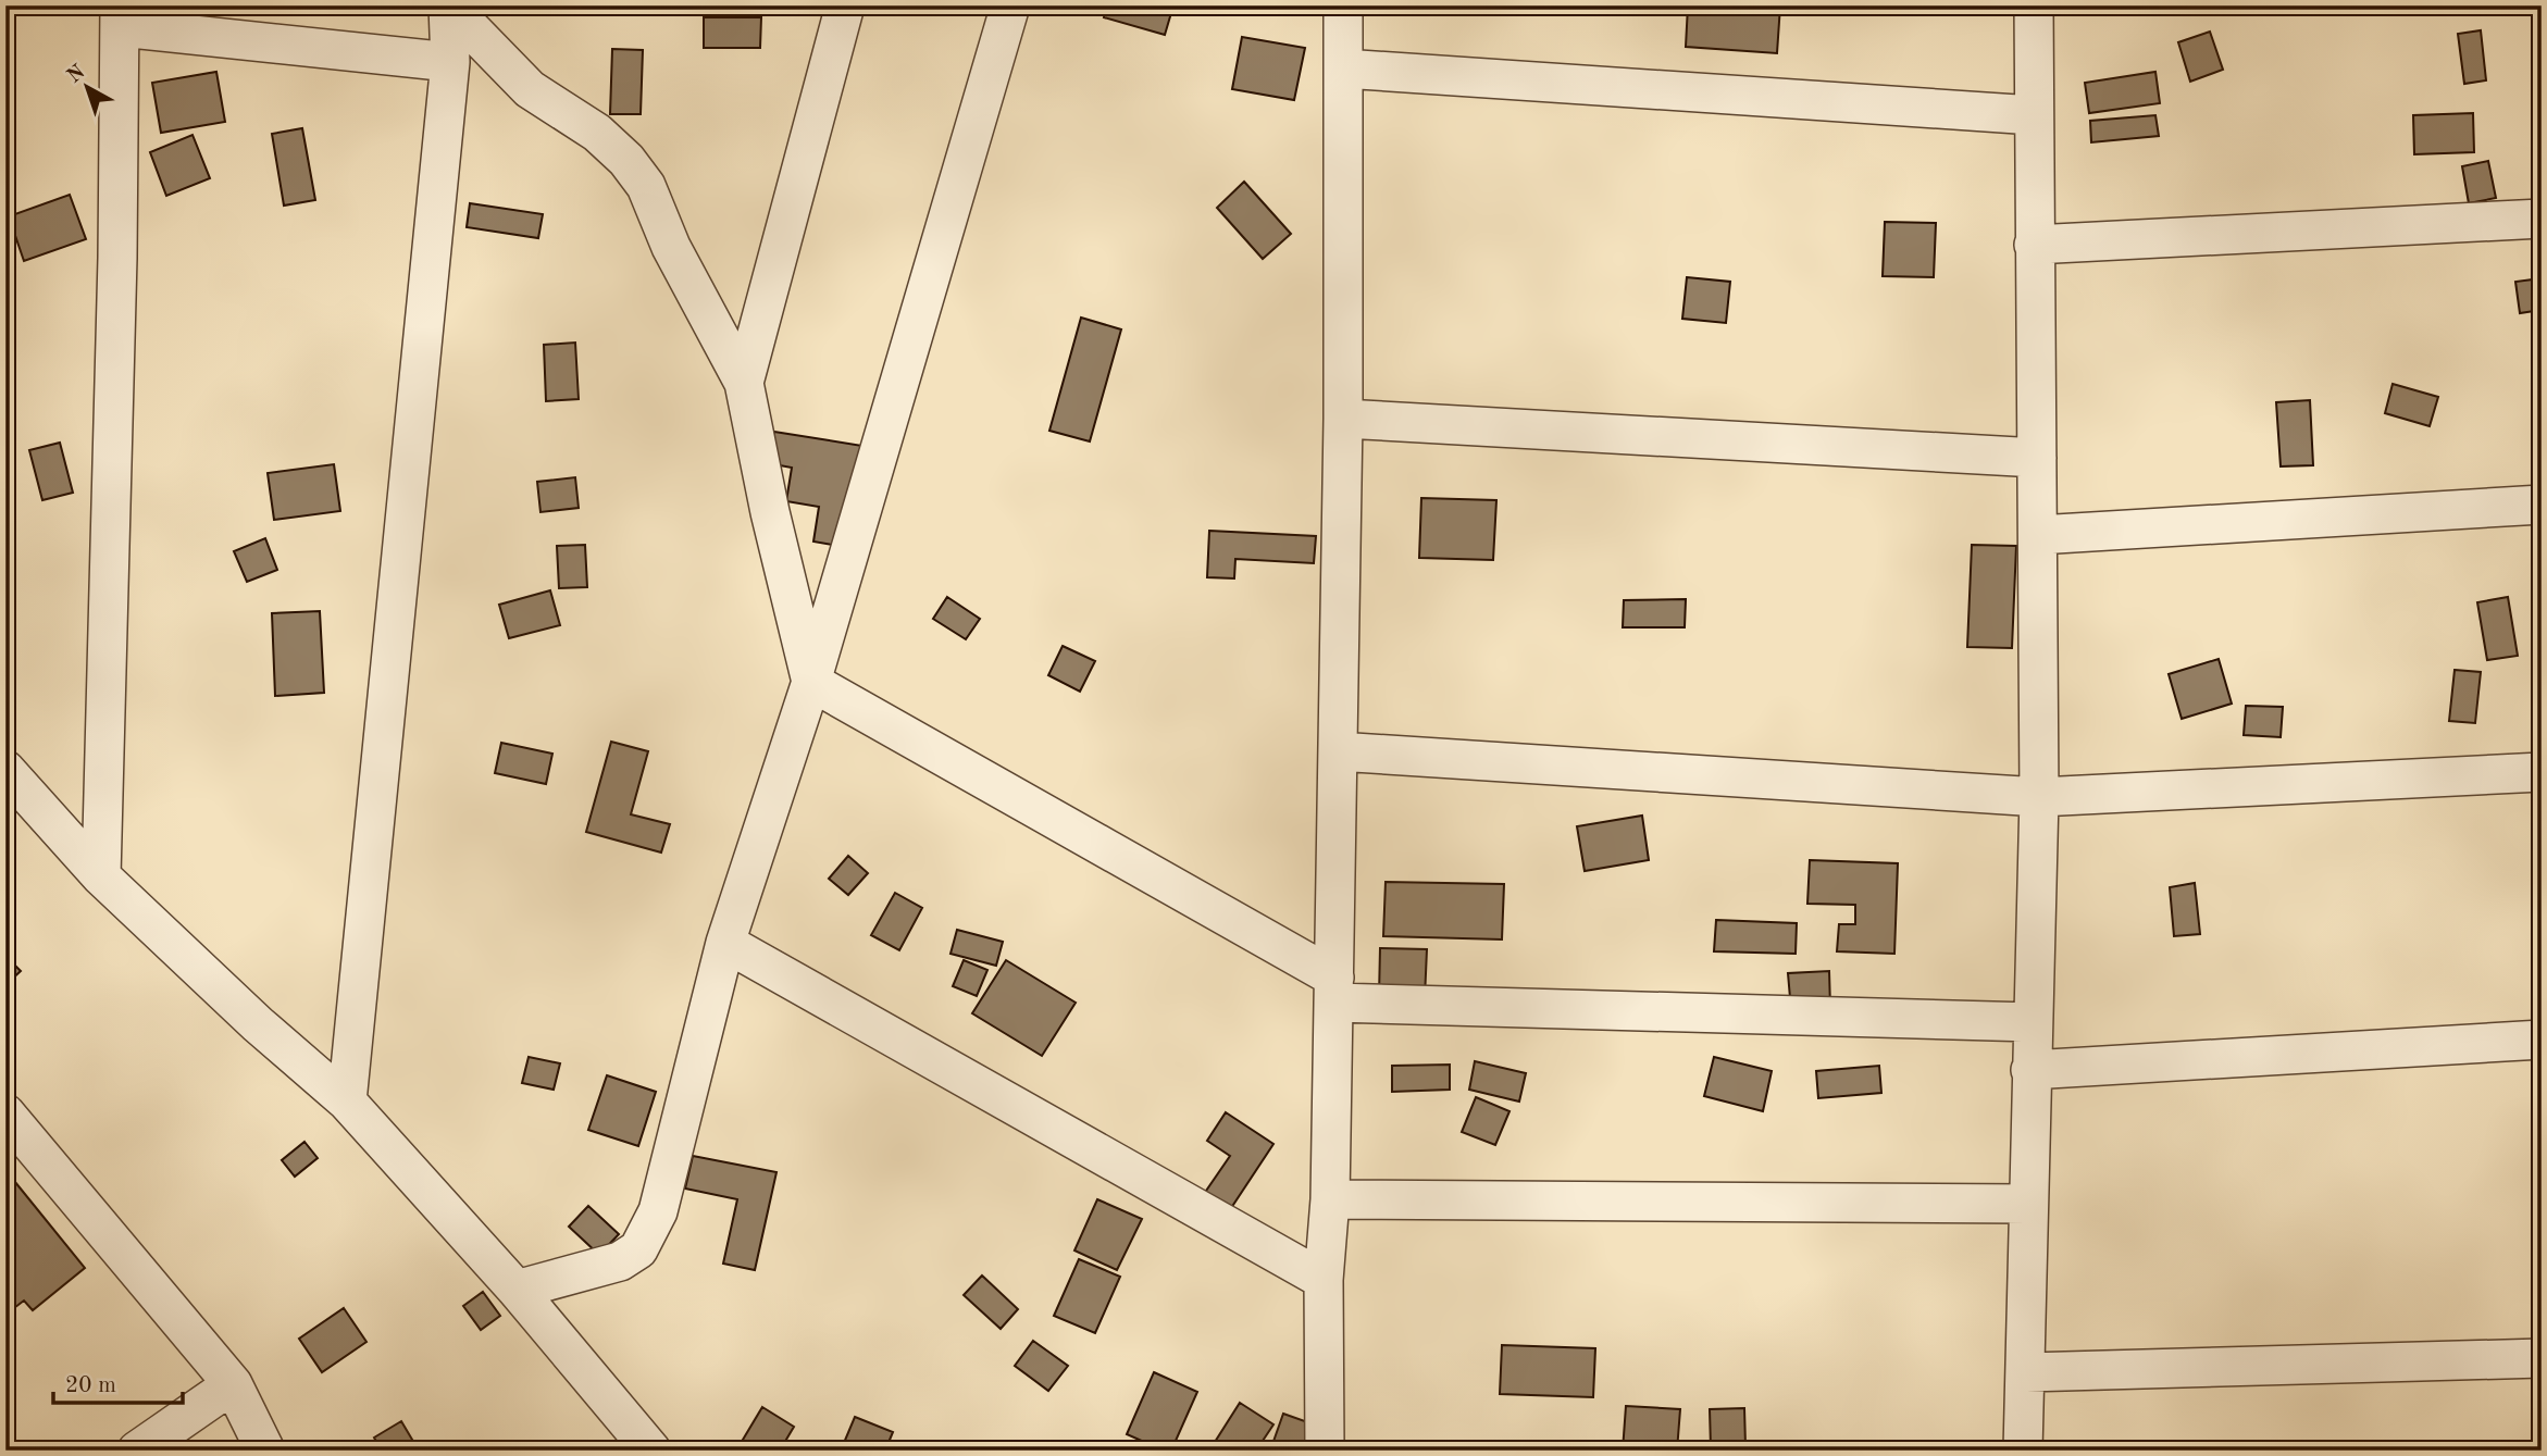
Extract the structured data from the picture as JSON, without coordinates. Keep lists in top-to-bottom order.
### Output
{
  "scale_bar": "20 m",
  "north": "top left"
}
